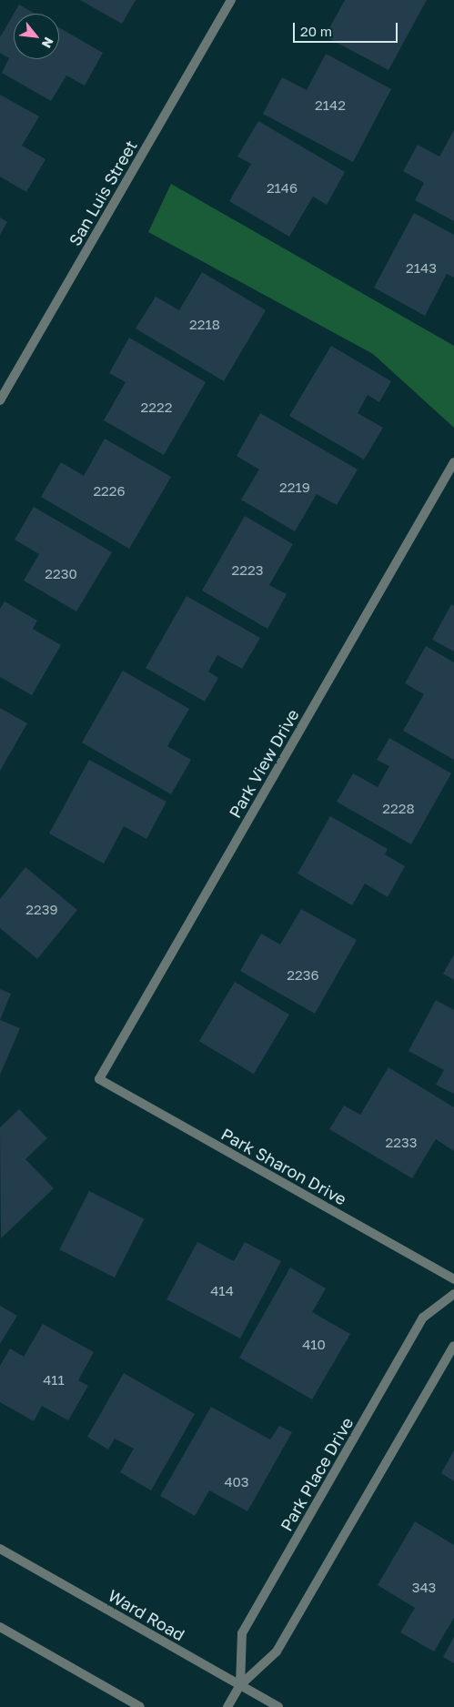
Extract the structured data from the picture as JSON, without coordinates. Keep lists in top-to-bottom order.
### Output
{
  "streets": {
    "street": [
      "San Luis Street",
      "Park View Drive",
      "Park Sharon Drive",
      "Park Place Drive",
      "Ward Road"
    ]
  },
  "crossings": [
    ["Park View Drive", "Park Sharon Drive"],
    ["Park Place Drive", "Ward Road"]
  ],
  "house_numbers": [
    "2142",
    "2146",
    "2143",
    "2218",
    "2222",
    "2219",
    "2226",
    "2223",
    "2230",
    "2228",
    "2239",
    "2236",
    "2233",
    "414",
    "410",
    "411",
    "403",
    "343"
  ],
  "scale_bar": "20 m",
  "north": "bottom right"
}
